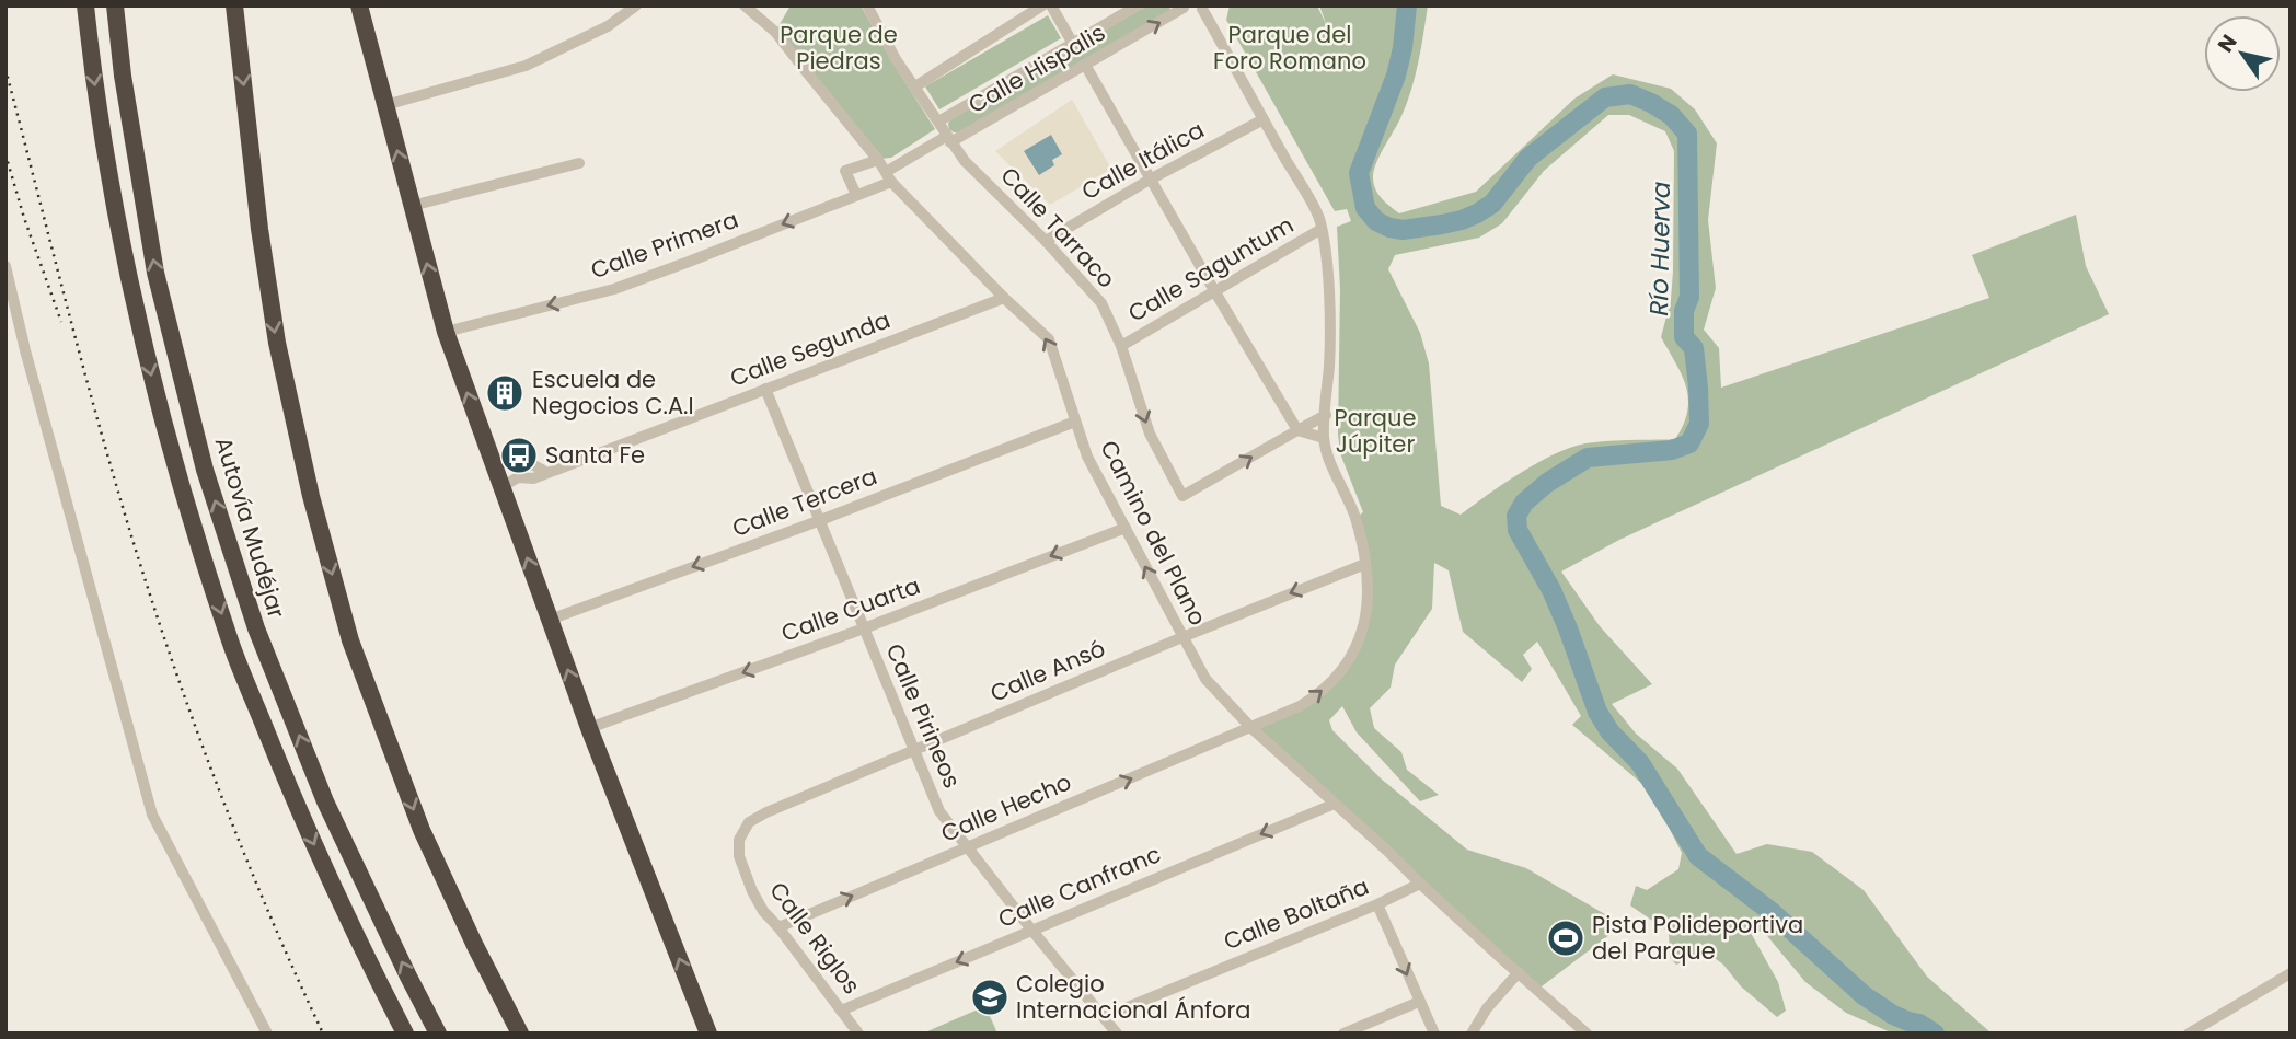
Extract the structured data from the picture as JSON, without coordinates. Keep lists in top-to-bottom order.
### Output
{
  "streets": {
    "highway": ["Autovía Mudéjar"],
    "street": [
      "Calle Hispalis",
      "Calle Itálica",
      "Calle Tarraco",
      "Calle Primera",
      "Calle Saguntum",
      "Calle Segunda",
      "Calle Tercera",
      "Camino del Plano",
      "Calle Cuarta",
      "Calle Ansó",
      "Calle Pirineos",
      "Calle Hecho",
      "Calle Canfranc",
      "Calle Boltaña",
      "Calle Riglos"
    ]
  },
  "crossings": [
    ["Calle Hispalis", "Calle Tarraco"],
    ["Calle Hispalis", "Calle Primera"],
    ["Calle Hispalis", "Camino del Plano"],
    ["Calle Itálica", "Calle Tarraco"],
    ["Calle Tarraco", "Calle Saguntum"],
    ["Calle Primera", "Camino del Plano"],
    ["Calle Segunda", "Camino del Plano"],
    ["Calle Segunda", "Calle Pirineos"],
    ["Calle Tercera", "Camino del Plano"],
    ["Calle Tercera", "Calle Pirineos"],
    ["Camino del Plano", "Calle Cuarta"],
    ["Camino del Plano", "Calle Ansó"],
    ["Camino del Plano", "Calle Hecho"],
    ["Camino del Plano", "Calle Canfranc"],
    ["Camino del Plano", "Calle Boltaña"],
    ["Calle Cuarta", "Calle Pirineos"],
    ["Calle Ansó", "Calle Pirineos"],
    ["Calle Ansó", "Calle Hecho"],
    ["Calle Ansó", "Calle Riglos"],
    ["Calle Pirineos", "Calle Hecho"],
    ["Calle Pirineos", "Calle Canfranc"],
    ["Calle Pirineos", "Calle Boltaña"],
    ["Calle Hecho", "Calle Riglos"],
    ["Calle Canfranc", "Calle Riglos"]
  ],
  "one_way": [
    "Calle Primera",
    "Calle Tercera",
    "Calle Cuarta",
    "Calle Hecho",
    "Calle Canfranc"
  ],
  "water": ["Río Huerva"],
  "parks": ["Parque de Piedras", "Parque del Foro Romano", "Parque Júpiter"],
  "places": {
    "building": ["Escuela de Negocios C.A.I"],
    "bus stop": ["Santa Fe"],
    "sports": ["Pista Polideportiva del Parque"],
    "school or university": ["Colegio Internacional Ánfora"]
  },
  "north": "top left"
}
